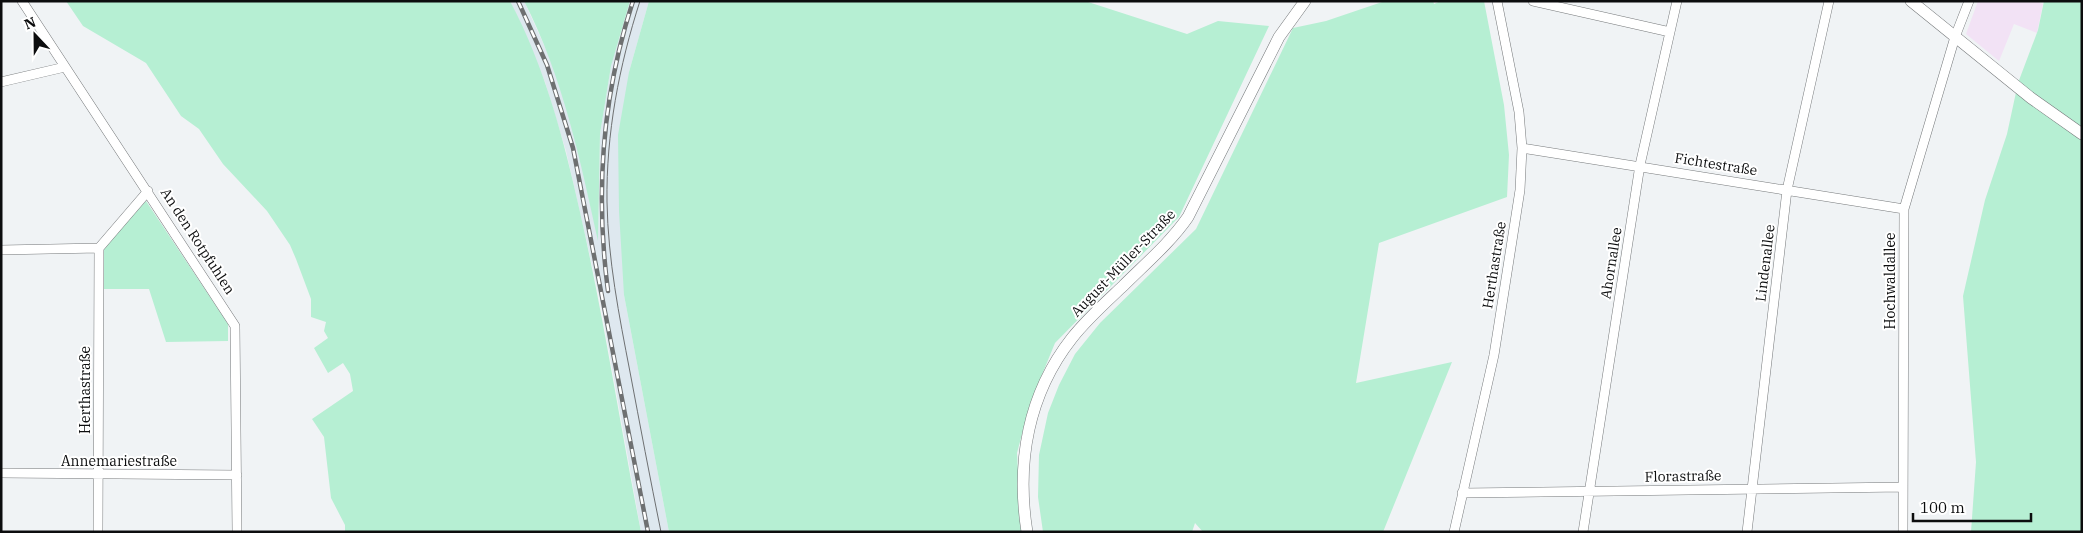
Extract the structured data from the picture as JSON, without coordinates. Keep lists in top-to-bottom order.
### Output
{
  "streets": {
    "main road": ["August-Müller-Straße"],
    "street": [
      "Fichtestraße",
      "An den Rotpfuhlen",
      "Ahornallee",
      "Lindenallee",
      "Herthastraße",
      "Hochwaldallee",
      "Annemariestraße",
      "Florastraße"
    ]
  },
  "crossings": [
    ["Fichtestraße", "Ahornallee"],
    ["Fichtestraße", "Lindenallee"],
    ["Fichtestraße", "Herthastraße"],
    ["Fichtestraße", "Hochwaldallee"],
    ["An den Rotpfuhlen", "Annemariestraße"],
    ["Ahornallee", "Florastraße"],
    ["Lindenallee", "Florastraße"],
    ["Herthastraße", "Annemariestraße"],
    ["Herthastraße", "Florastraße"],
    ["Hochwaldallee", "Florastraße"]
  ],
  "scale_bar": "100 m",
  "north": "top"
}
